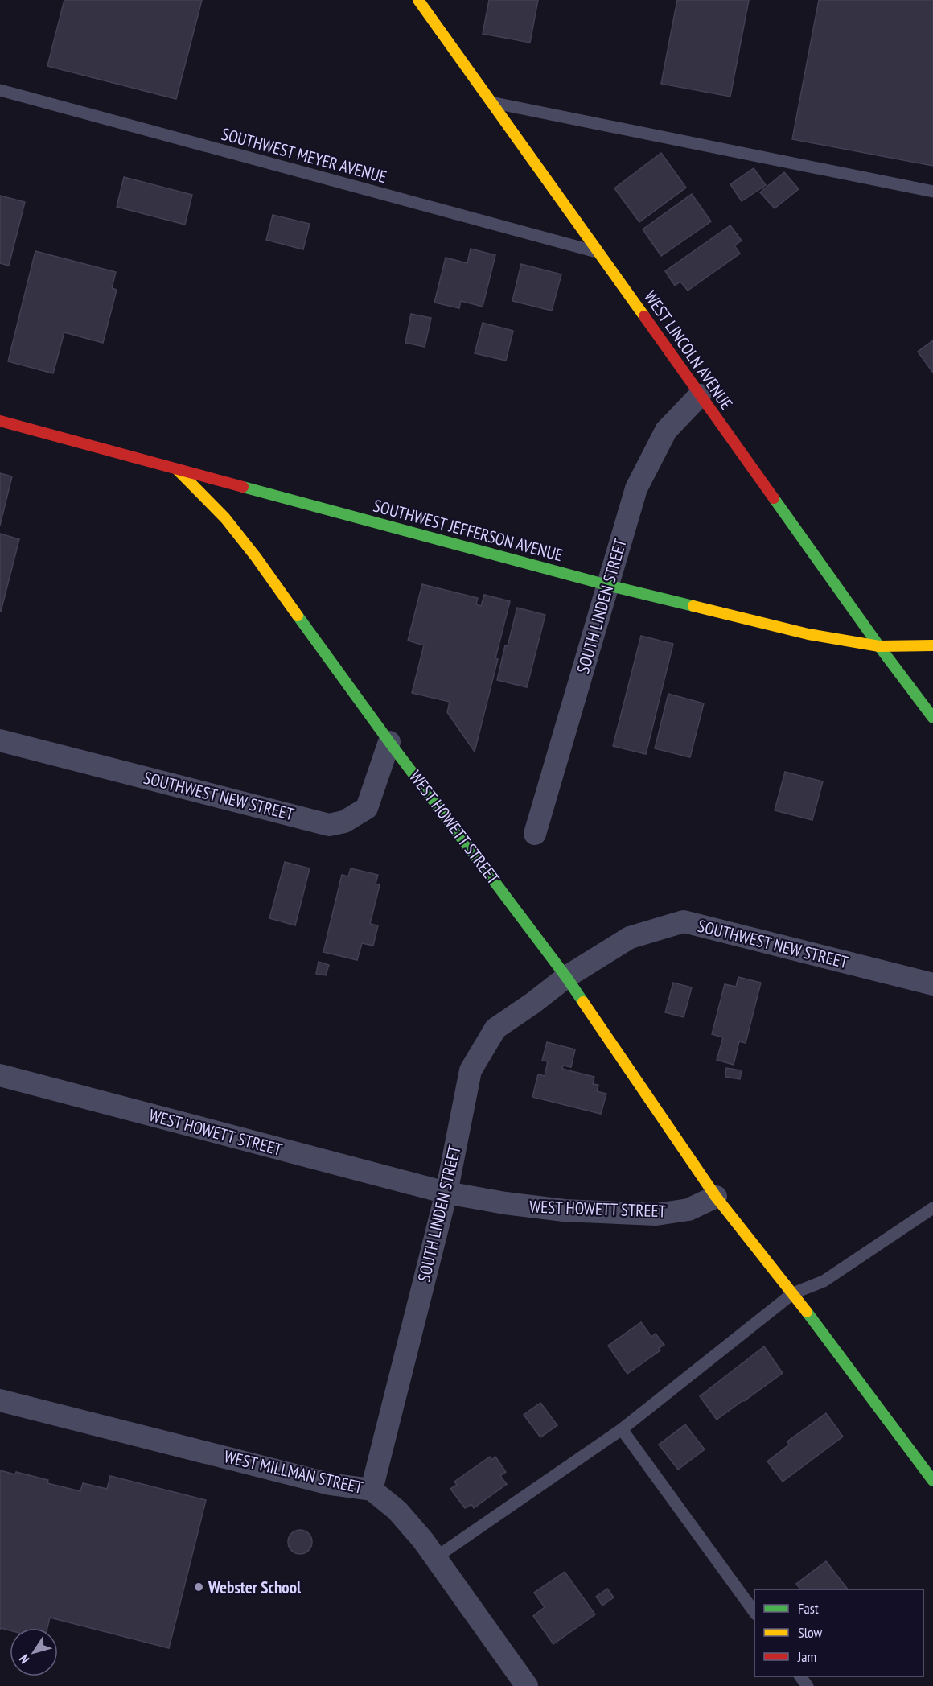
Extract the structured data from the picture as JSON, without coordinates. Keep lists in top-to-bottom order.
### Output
{
  "streets": {
    "main road": ["WEST LINCOLN AVENUE", "SOUTHWEST JEFFERSON AVENUE", "WEST HOWETT STREET"],
    "street": ["SOUTH LINDEN STREET", "SOUTHWEST NEW STREET", "WEST MILLMAN STREET"],
    "lane": ["SOUTHWEST MEYER AVENUE"]
  },
  "crossings": [
    ["SOUTHWEST MEYER AVENUE", "WEST LINCOLN AVENUE"],
    ["WEST LINCOLN AVENUE", "SOUTHWEST JEFFERSON AVENUE"],
    ["WEST LINCOLN AVENUE", "SOUTH LINDEN STREET"],
    ["SOUTHWEST JEFFERSON AVENUE", "SOUTH LINDEN STREET"],
    ["SOUTHWEST JEFFERSON AVENUE", "WEST HOWETT STREET"],
    ["SOUTH LINDEN STREET", "SOUTHWEST NEW STREET"],
    ["SOUTH LINDEN STREET", "WEST HOWETT STREET"],
    ["SOUTH LINDEN STREET", "WEST MILLMAN STREET"],
    ["SOUTHWEST NEW STREET", "WEST HOWETT STREET"]
  ],
  "places": ["Webster School"],
  "legend": ["Fast", "Slow", "Jam"],
  "north": "bottom left"
}
